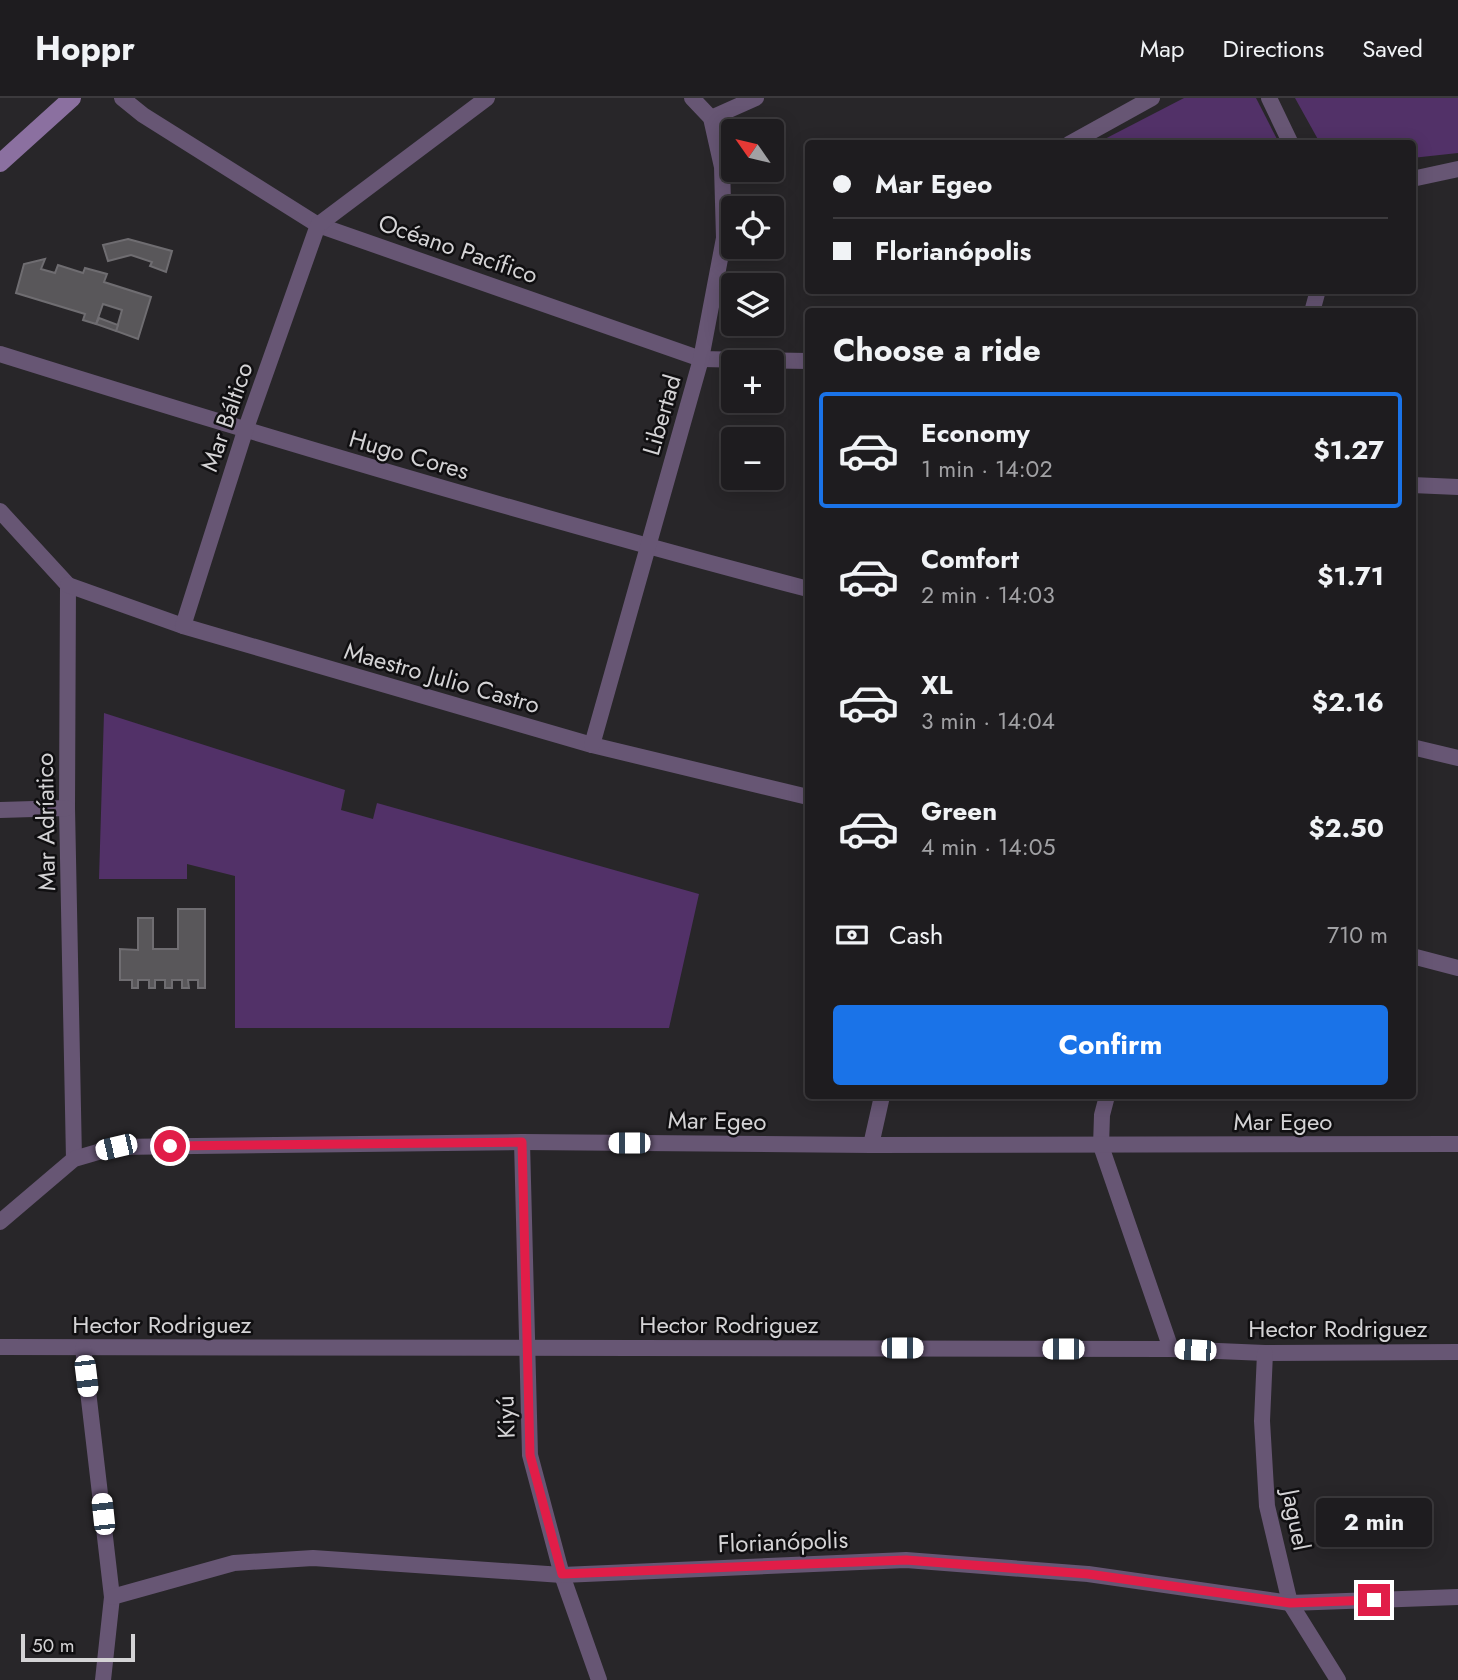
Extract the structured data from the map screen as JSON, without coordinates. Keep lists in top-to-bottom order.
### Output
{
  "streets": {
    "street": [
      "Océano Pacífico",
      "Libertad",
      "Mar Báltico",
      "Hugo Cores",
      "Maestro Julio Castro",
      "Mar Adríatico",
      "Mar Egeo",
      "Hector Rodriguez",
      "Kiyú",
      "Jaguel",
      "Florianópolis"
    ]
  },
  "crossings": [
    ["Océano Pacífico", "Libertad"],
    ["Océano Pacífico", "Mar Báltico"],
    ["Libertad", "Hugo Cores"],
    ["Libertad", "Maestro Julio Castro"],
    ["Mar Báltico", "Hugo Cores"],
    ["Mar Báltico", "Maestro Julio Castro"],
    ["Maestro Julio Castro", "Mar Adríatico"],
    ["Mar Adríatico", "Mar Egeo"],
    ["Mar Egeo", "Kiyú"],
    ["Hector Rodriguez", "Kiyú"],
    ["Hector Rodriguez", "Jaguel"],
    ["Kiyú", "Florianópolis"],
    ["Jaguel", "Florianópolis"]
  ],
  "scale_bar": "50 m",
  "north": "top left",
  "page": {
    "header": "Hoppr",
    "nav": ["Map", "Directions", "Saved"],
    "map_buttons": ["+", "−"],
    "banner": ["Mar Egeo", "Florianópolis"],
    "heading": "Choose a ride",
    "list": [
      {
        "name": "Economy",
        "note": "1 min · 14:02",
        "value": "$1.27"
      },
      {
        "name": "Comfort",
        "note": "2 min · 14:03",
        "value": "$1.71"
      },
      {
        "name": "XL",
        "note": "3 min · 14:04",
        "value": "$2.16"
      },
      {
        "name": "Green",
        "note": "4 min · 14:05",
        "value": "$2.50"
      }
    ],
    "pay": ["Cash", "710 m"],
    "buttons": "Confirm",
    "bubble": "2 min",
    "scale": "50 m"
  }
}
